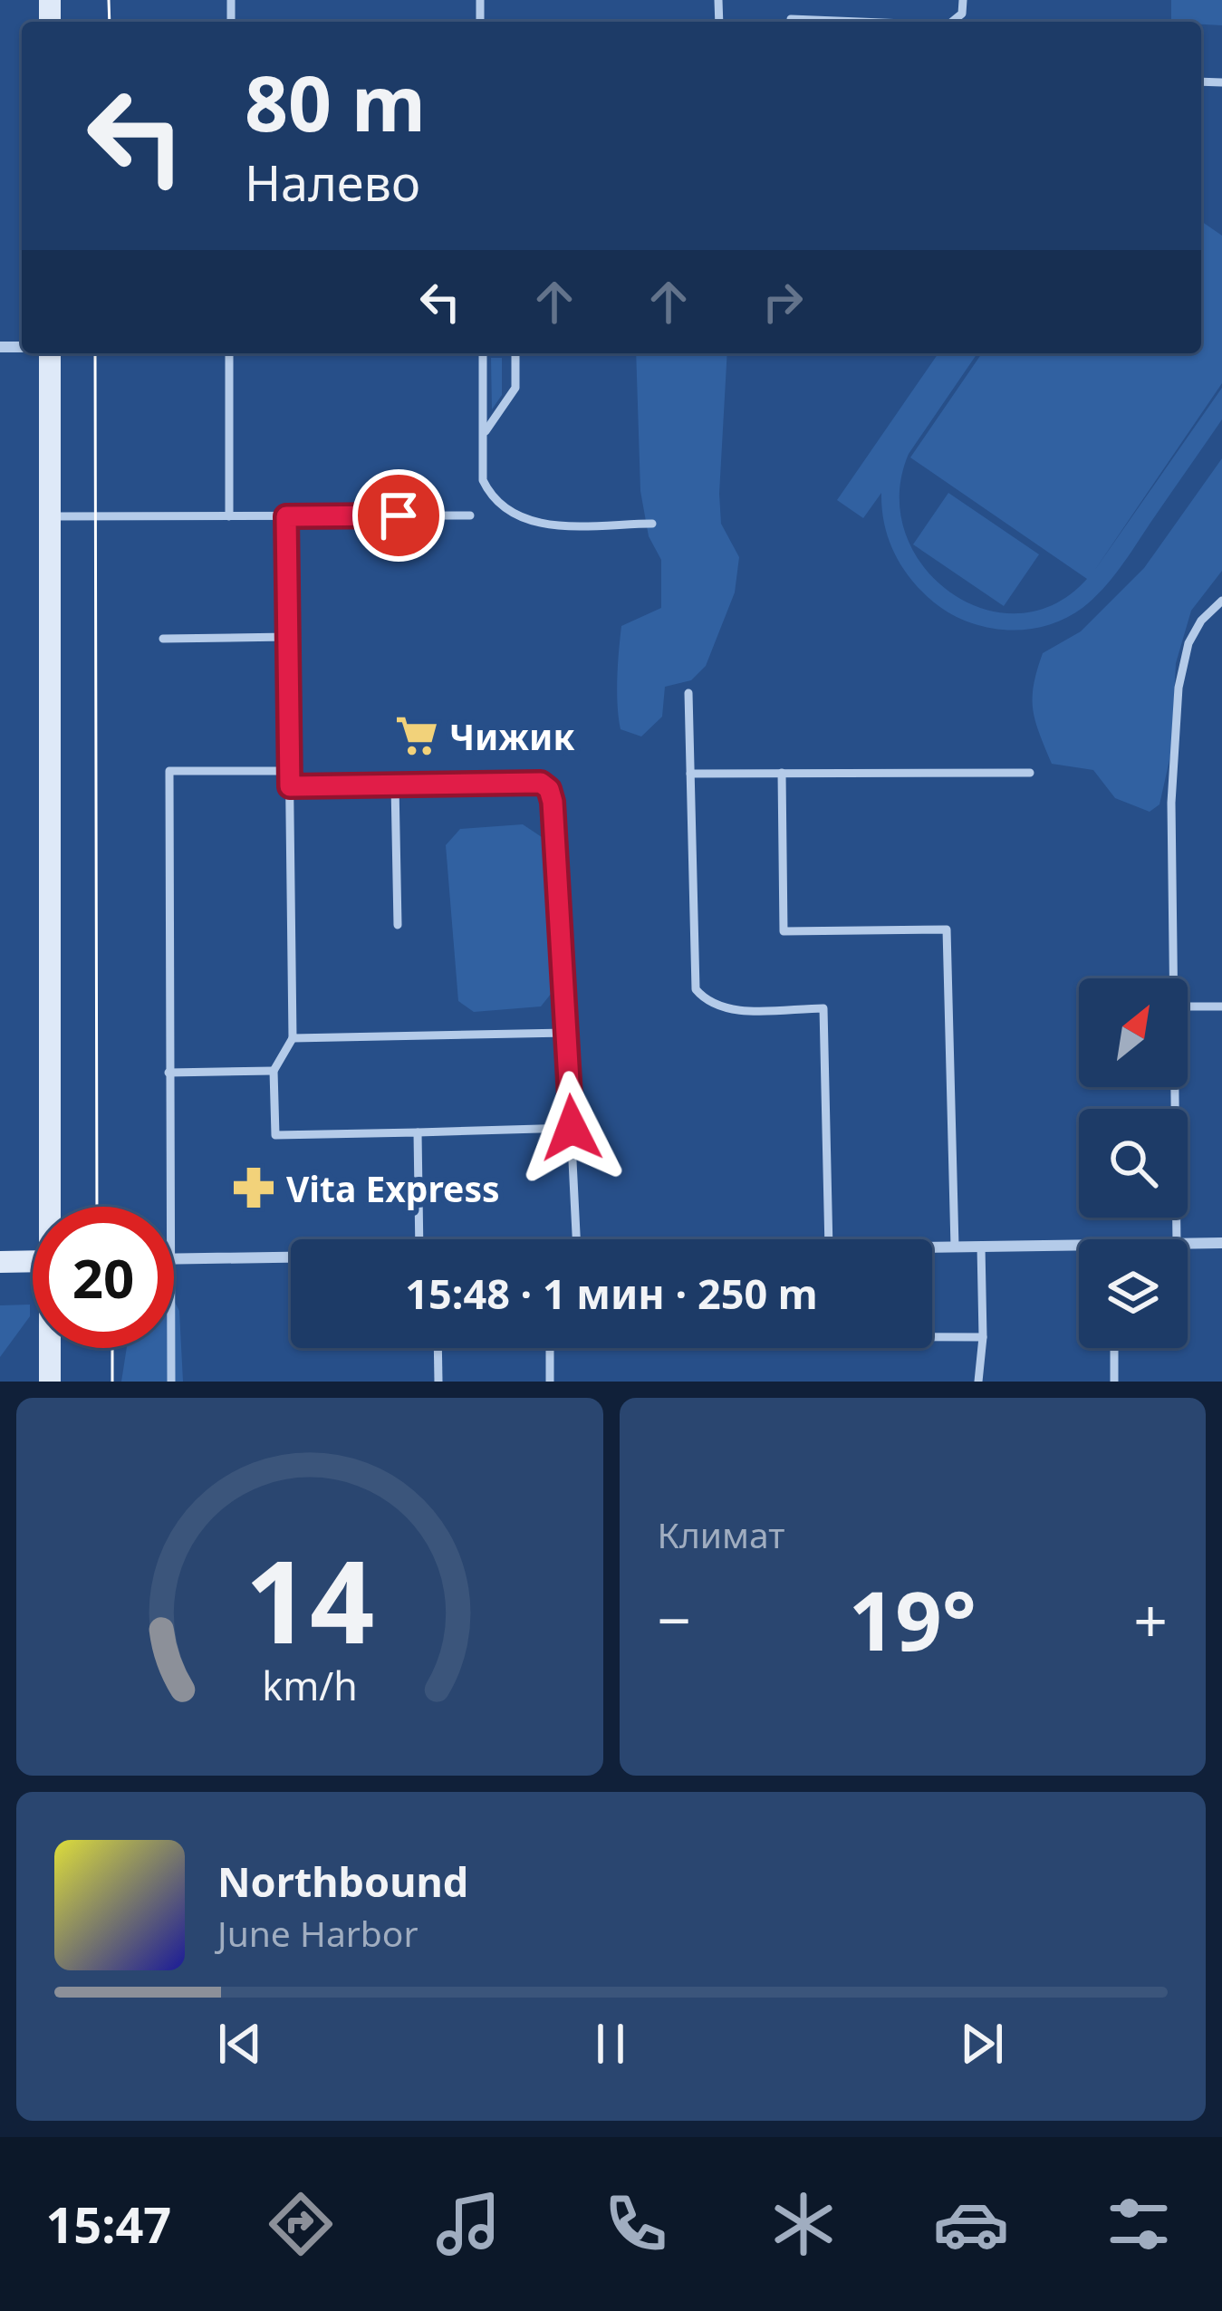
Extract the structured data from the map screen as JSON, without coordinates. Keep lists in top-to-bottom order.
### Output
{
  "places": {
    "supermarket": ["Чижик"],
    "pharmacy": ["Vita Express"]
  },
  "north": "top right",
  "page": {
    "turn": ["80 m", "Налево"],
    "limit": "20",
    "trip": "15:48 · 1 мин · 250 m",
    "tile": "Климат",
    "heat": ["−", "19°", "+"],
    "song": ["Northbound", "June Harbor"],
    "tabs": "15:47",
    "gauge": ["14", "km/h"]
  }
}
